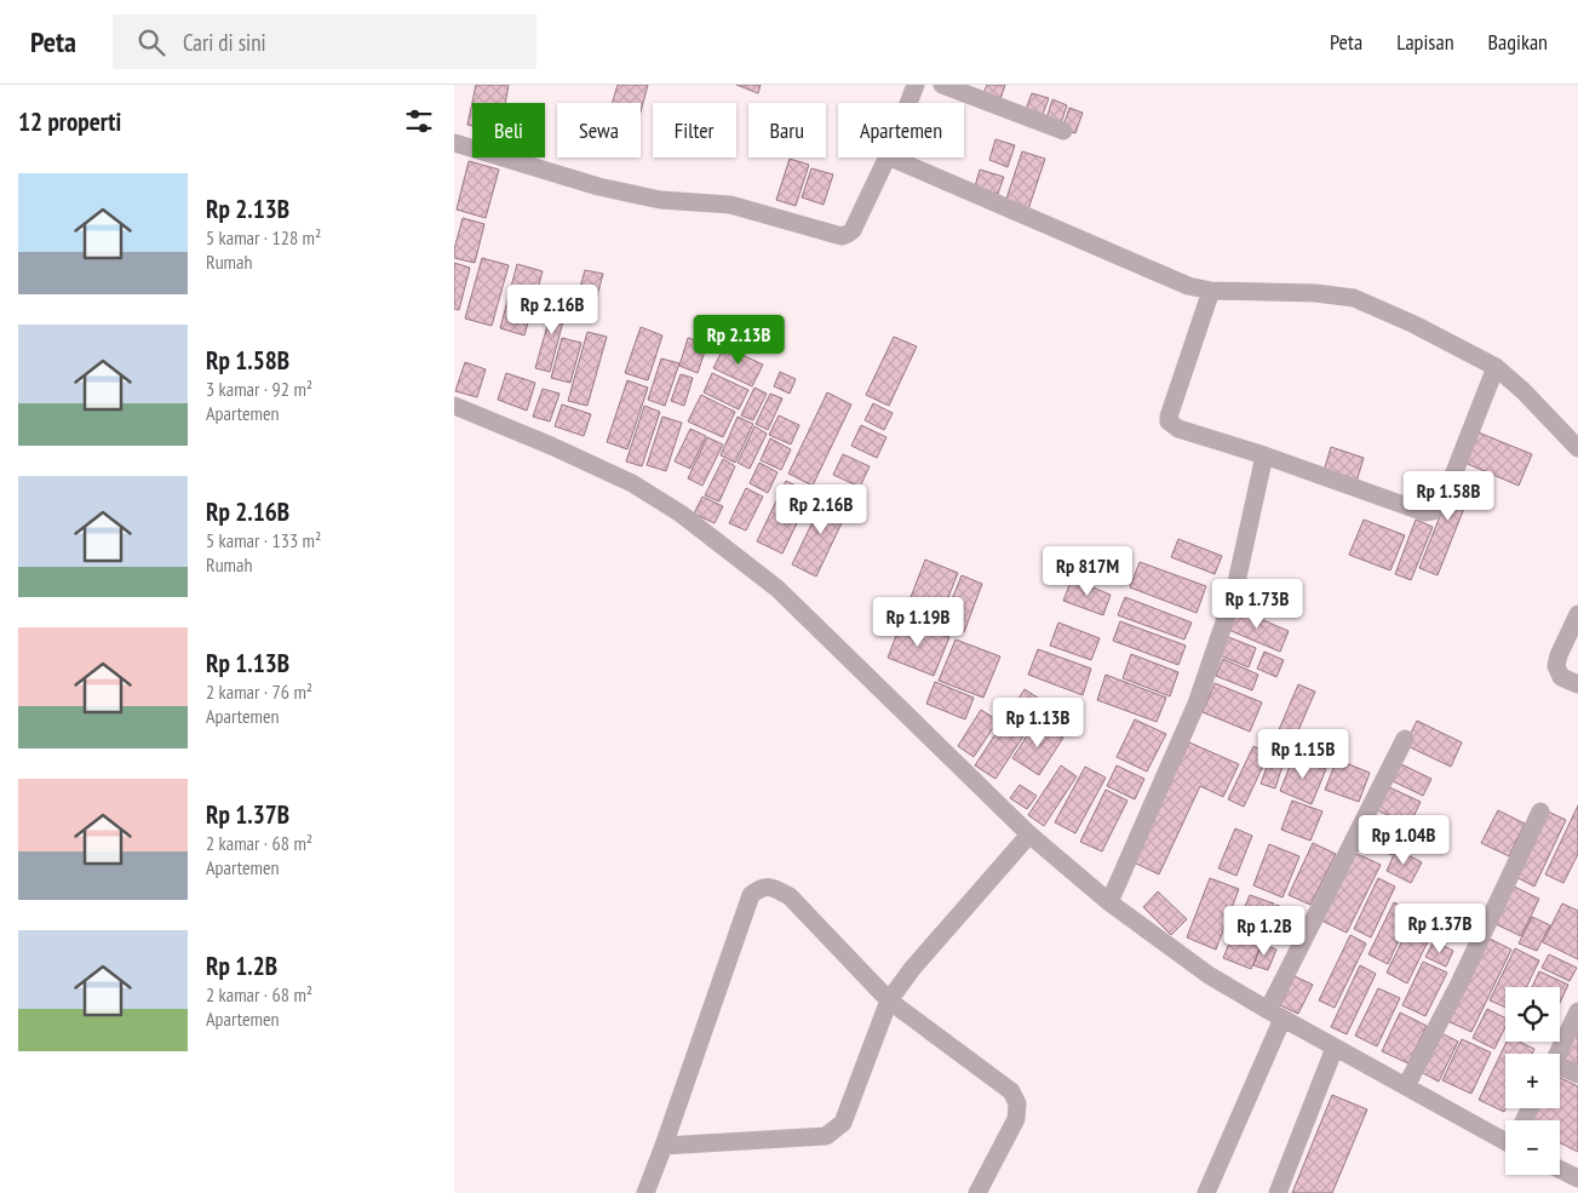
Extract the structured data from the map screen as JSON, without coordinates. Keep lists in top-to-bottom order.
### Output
{
  "page": {
    "header": "Peta",
    "search": "Cari di sini",
    "nav": ["Peta", "Lapisan", "Bagikan"],
    "heading": "12 properti",
    "chip": [
      "Beli",
      "Sewa",
      "Filter",
      "Baru",
      "Apartemen"
    ],
    "list": [
      {
        "name": "Rp 2.13B",
        "note": "5 kamar · 128 m² · Rumah"
      },
      {
        "name": "Rp 1.58B",
        "note": "3 kamar · 92 m² · Apartemen"
      },
      {
        "name": "Rp 2.16B",
        "note": "5 kamar · 133 m² · Rumah"
      },
      {
        "name": "Rp 1.13B",
        "note": "2 kamar · 76 m² · Apartemen"
      },
      {
        "name": "Rp 1.37B",
        "note": "2 kamar · 68 m² · Apartemen"
      },
      {
        "name": "Rp 1.2B",
        "note": "2 kamar · 68 m² · Apartemen"
      }
    ],
    "price": [
      "Rp 2.16B",
      "Rp 2.13B",
      "Rp 1.58B",
      "Rp 2.16B",
      "Rp 817M",
      "Rp 1.73B",
      "Rp 1.19B",
      "Rp 1.13B",
      "Rp 1.15B",
      "Rp 1.04B",
      "Rp 1.37B",
      "Rp 1.2B"
    ],
    "map_buttons": ["+", "−"]
  }
}
